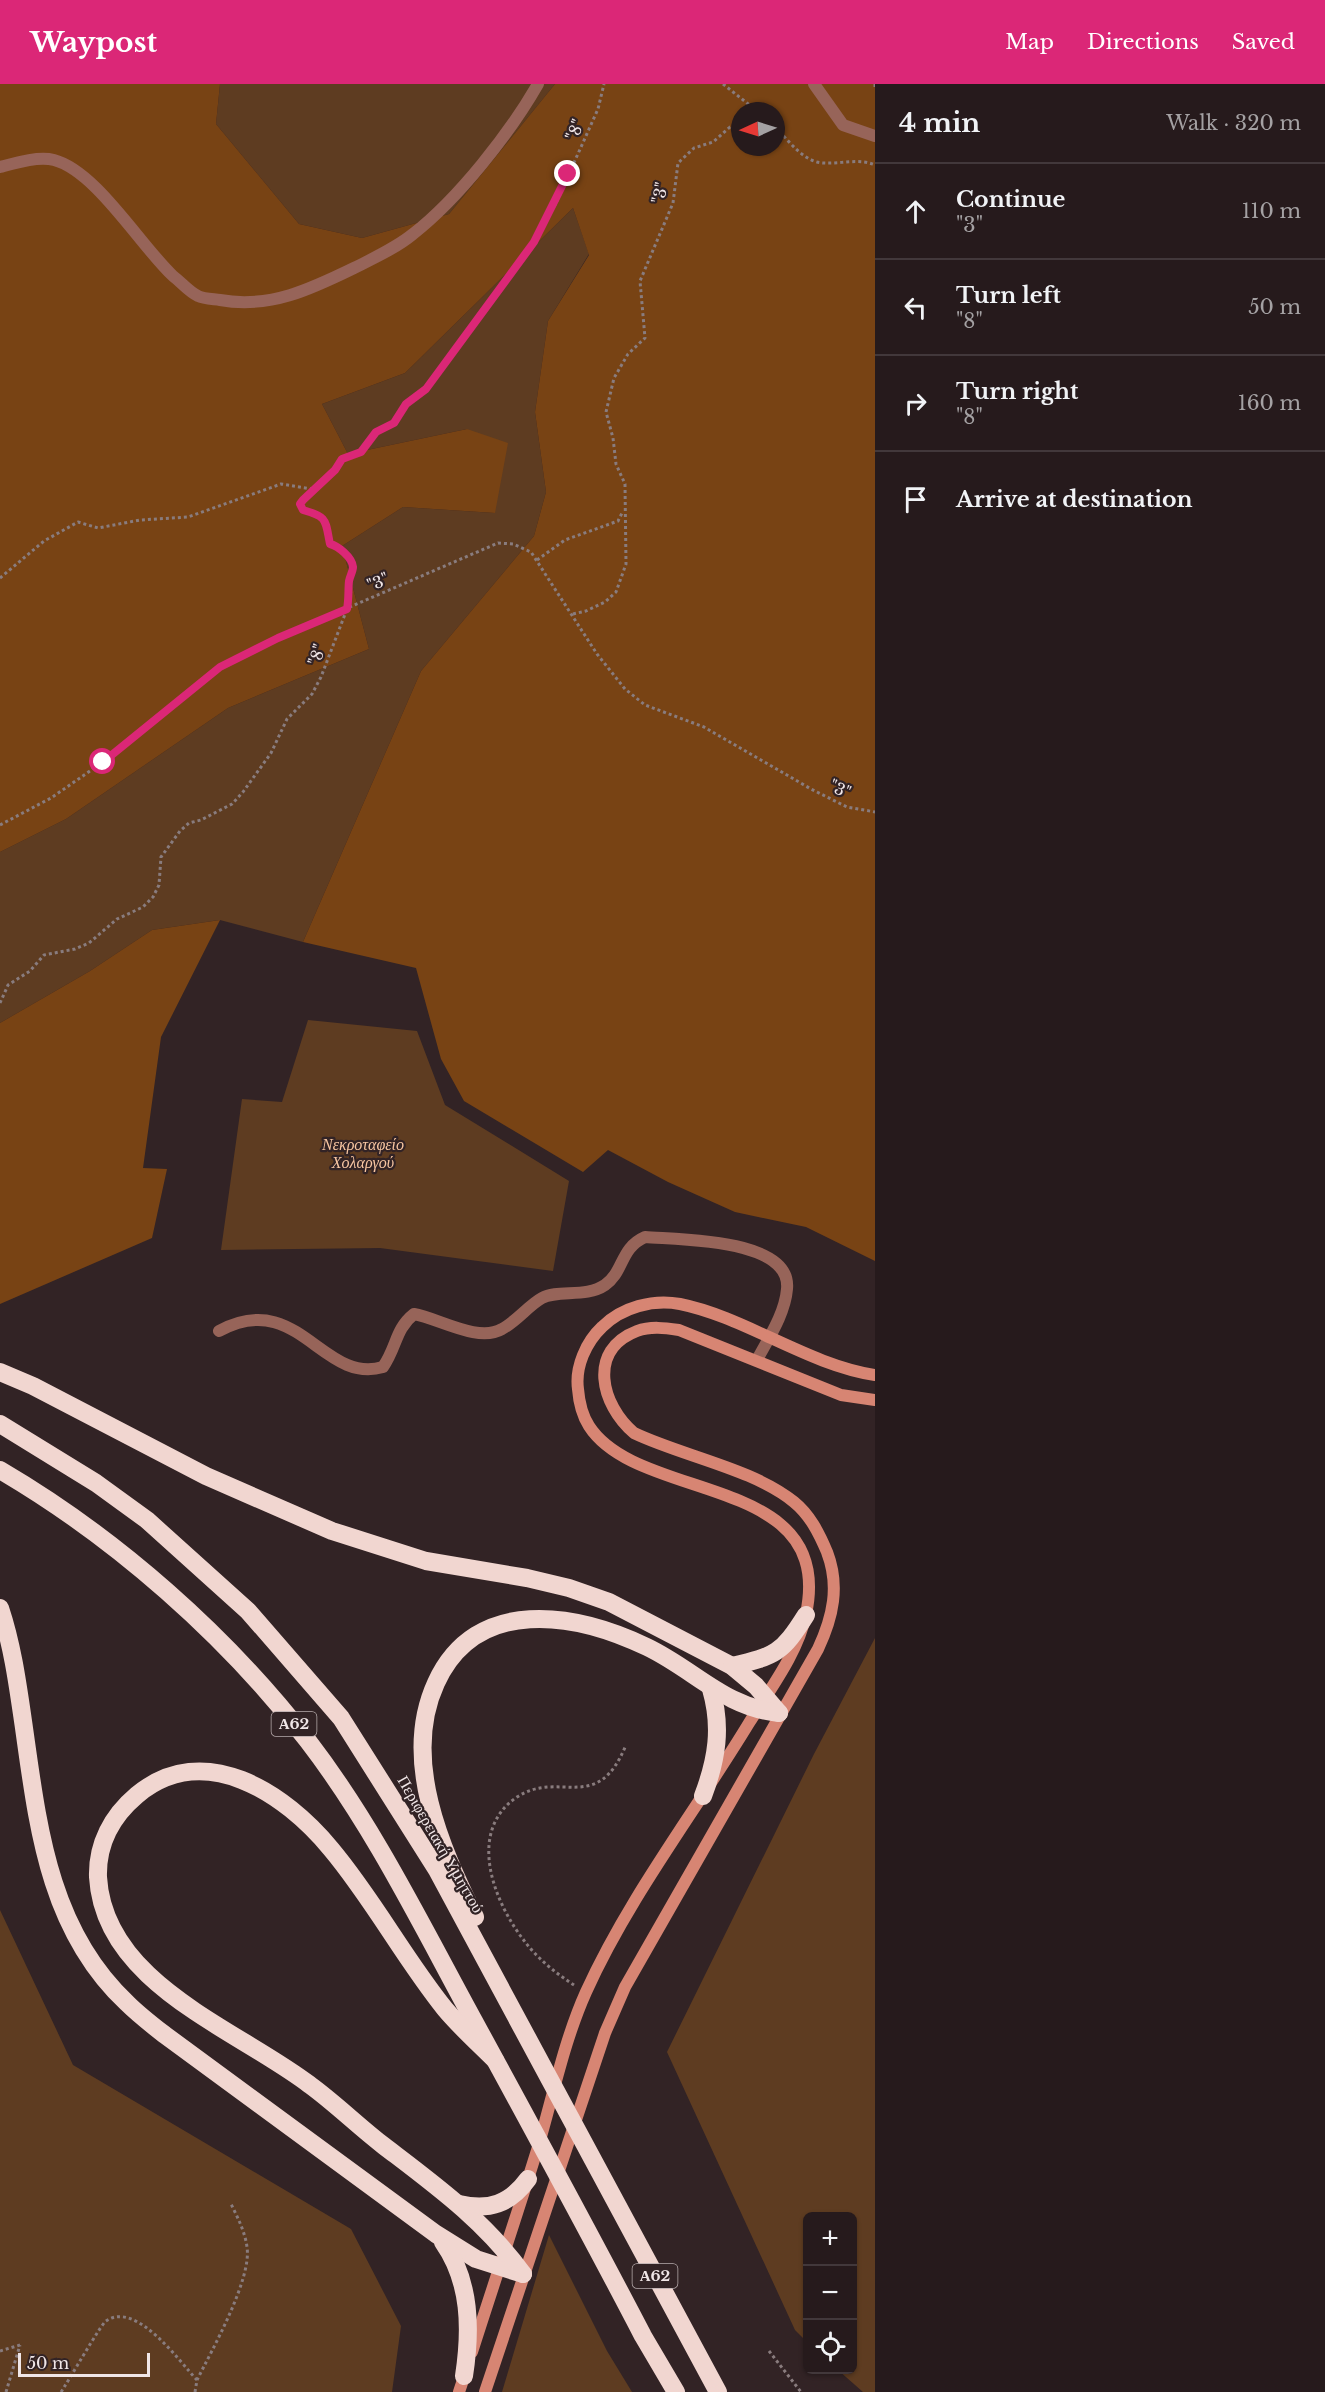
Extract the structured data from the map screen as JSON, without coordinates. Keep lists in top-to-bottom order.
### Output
{
  "streets": {
    "highway": ["Α62", "Περιφερειακή Υμηττού"],
    "path": ["\"8\"", "\"3\""]
  },
  "crossings": [
    ["\"8\"", "\"3\""]
  ],
  "parks": ["Νεκροταφείο Χολαργού"],
  "scale_bar": "50 m",
  "north": "left",
  "page": {
    "header": "Waypost",
    "nav": ["Map", "Directions", "Saved"],
    "heading": ["4 min", "Walk · 320 m"],
    "list": [
      ["Continue", "\"3\"", "110 m"],
      ["Turn left", "\"8\"", "50 m"],
      ["Turn right", "\"8\"", "160 m"],
      "Arrive at destination"
    ],
    "map_buttons": ["+", "−"],
    "scale": "50 m"
  }
}
